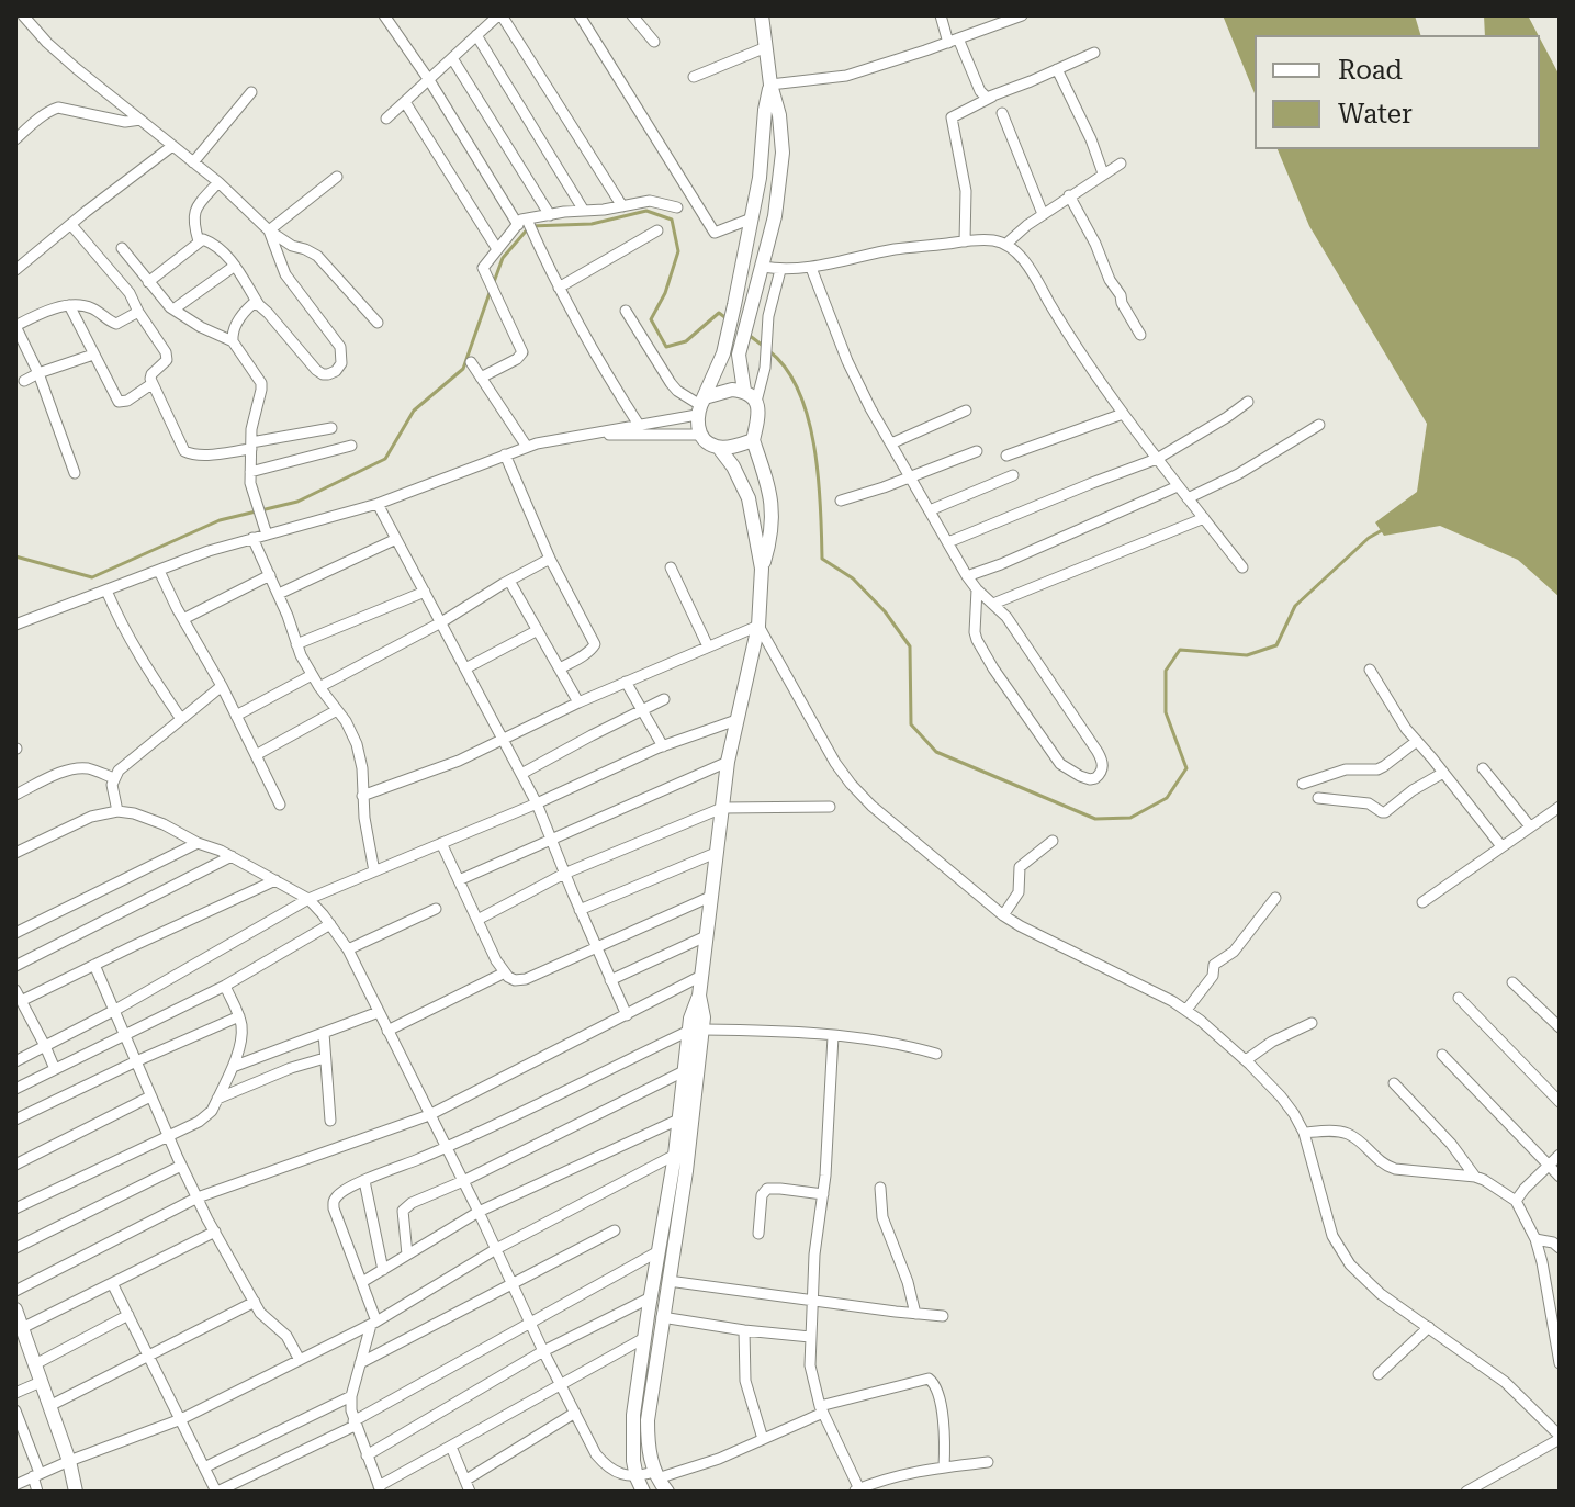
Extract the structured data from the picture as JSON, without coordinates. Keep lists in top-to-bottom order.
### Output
{
  "legend": ["Road", "Water"]
}
